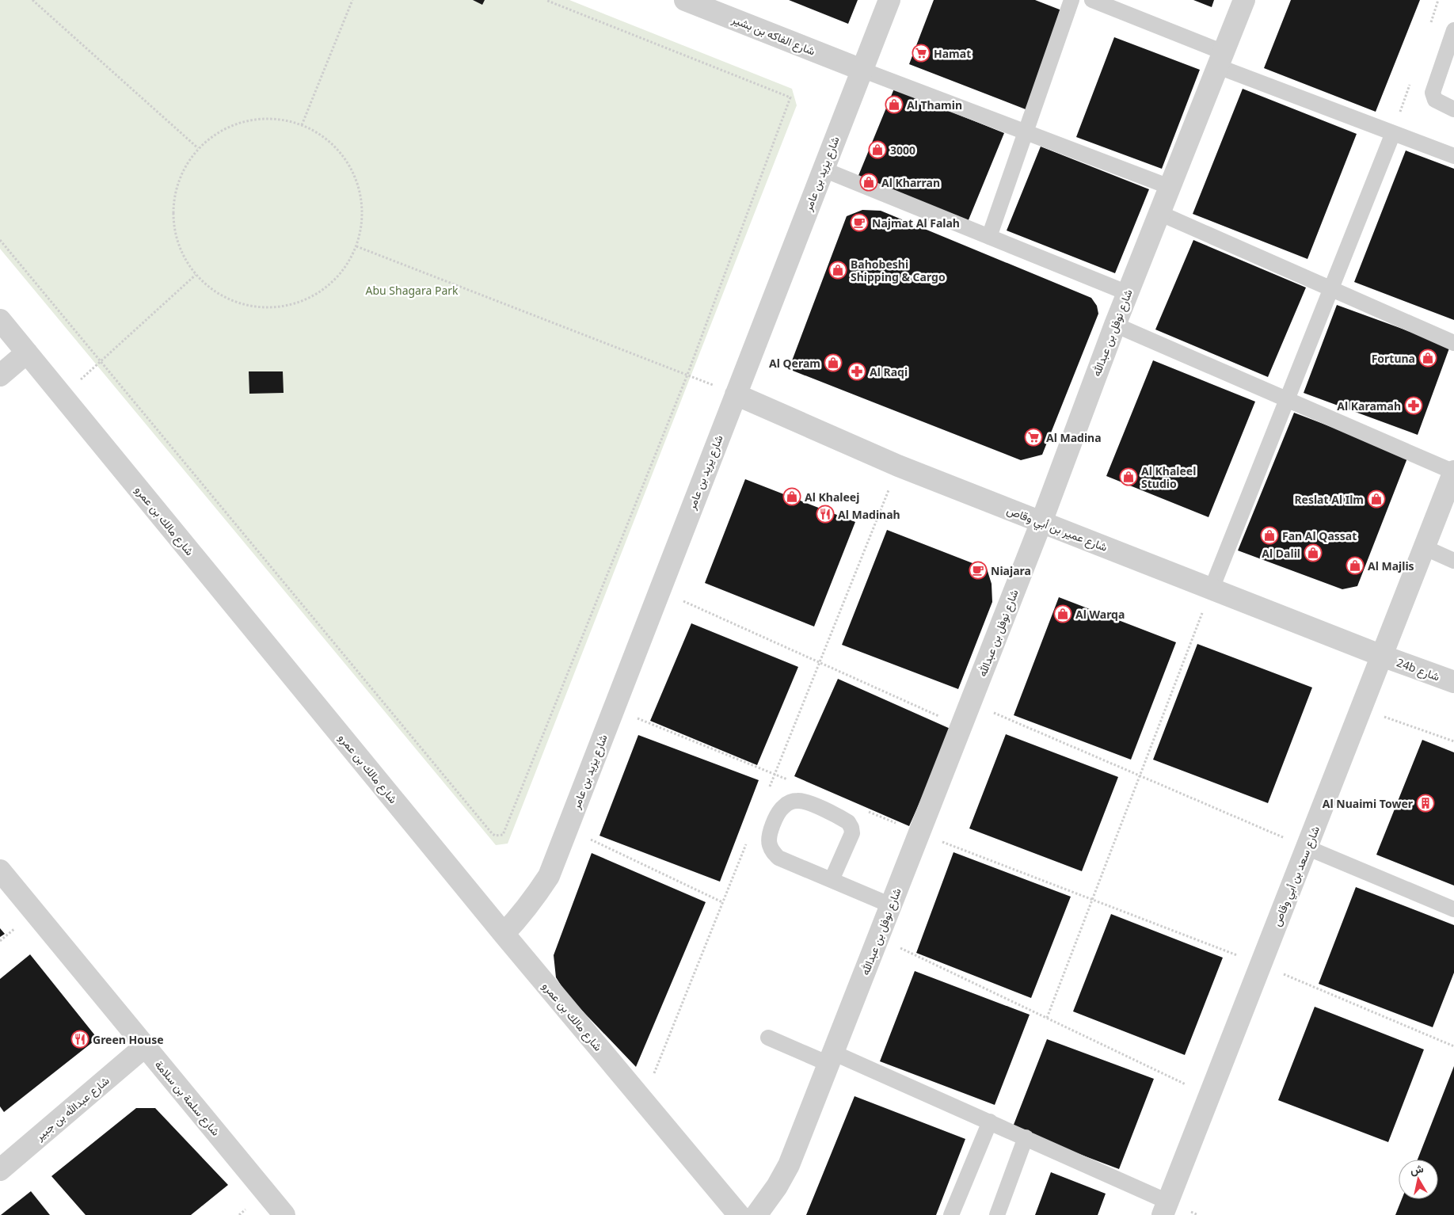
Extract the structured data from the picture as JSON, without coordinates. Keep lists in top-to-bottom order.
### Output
{
  "streets": {
    "street": [
      "شارع الفاكه بن بشير",
      "شارع يزيد بن عامر",
      "شارع نوفل بن عبدالله",
      "شارع مالك بن عمرو",
      "شارع عمير بن أبي وقاص",
      "24b شارع",
      "شارع سعد بن أبي وقاص",
      "شارع سلمة بن سلامة",
      "شارع عبدالله بن جبير"
    ]
  },
  "crossings": [
    ["شارع الفاكه بن بشير", "شارع يزيد بن عامر"],
    ["شارع يزيد بن عامر", "شارع مالك بن عمرو"],
    ["شارع يزيد بن عامر", "شارع عمير بن أبي وقاص"],
    ["شارع نوفل بن عبدالله", "شارع عمير بن أبي وقاص"],
    ["شارع عمير بن أبي وقاص", "24b شارع"],
    ["شارع عمير بن أبي وقاص", "شارع سعد بن أبي وقاص"],
    ["24b شارع", "شارع سعد بن أبي وقاص"],
    ["شارع سلمة بن سلامة", "شارع عبدالله بن جبير"]
  ],
  "parks": ["Abu Shagara Park"],
  "places": {
    "supermarket": ["Hamat", "Al Madina"],
    "shop": [
      "Al Thamin",
      "3000",
      "Al Kharran",
      "Bahobeshi Shipping & Cargo",
      "Fortuna",
      "Al Qeram",
      "Al Khaleel Studio",
      "Al Khaleej",
      "Reslat Al Ilm",
      "Fan Al Qassat",
      "Al Dalil",
      "Al Majlis",
      "Al Warqa"
    ],
    "cafe": ["Najmat Al Falah", "Niajara"],
    "pharmacy": ["Al Raqi", "Al Karamah"],
    "restaurant": ["Al Madinah", "Green House"],
    "building": ["Al Nuaimi Tower"]
  },
  "north": "top"
}
